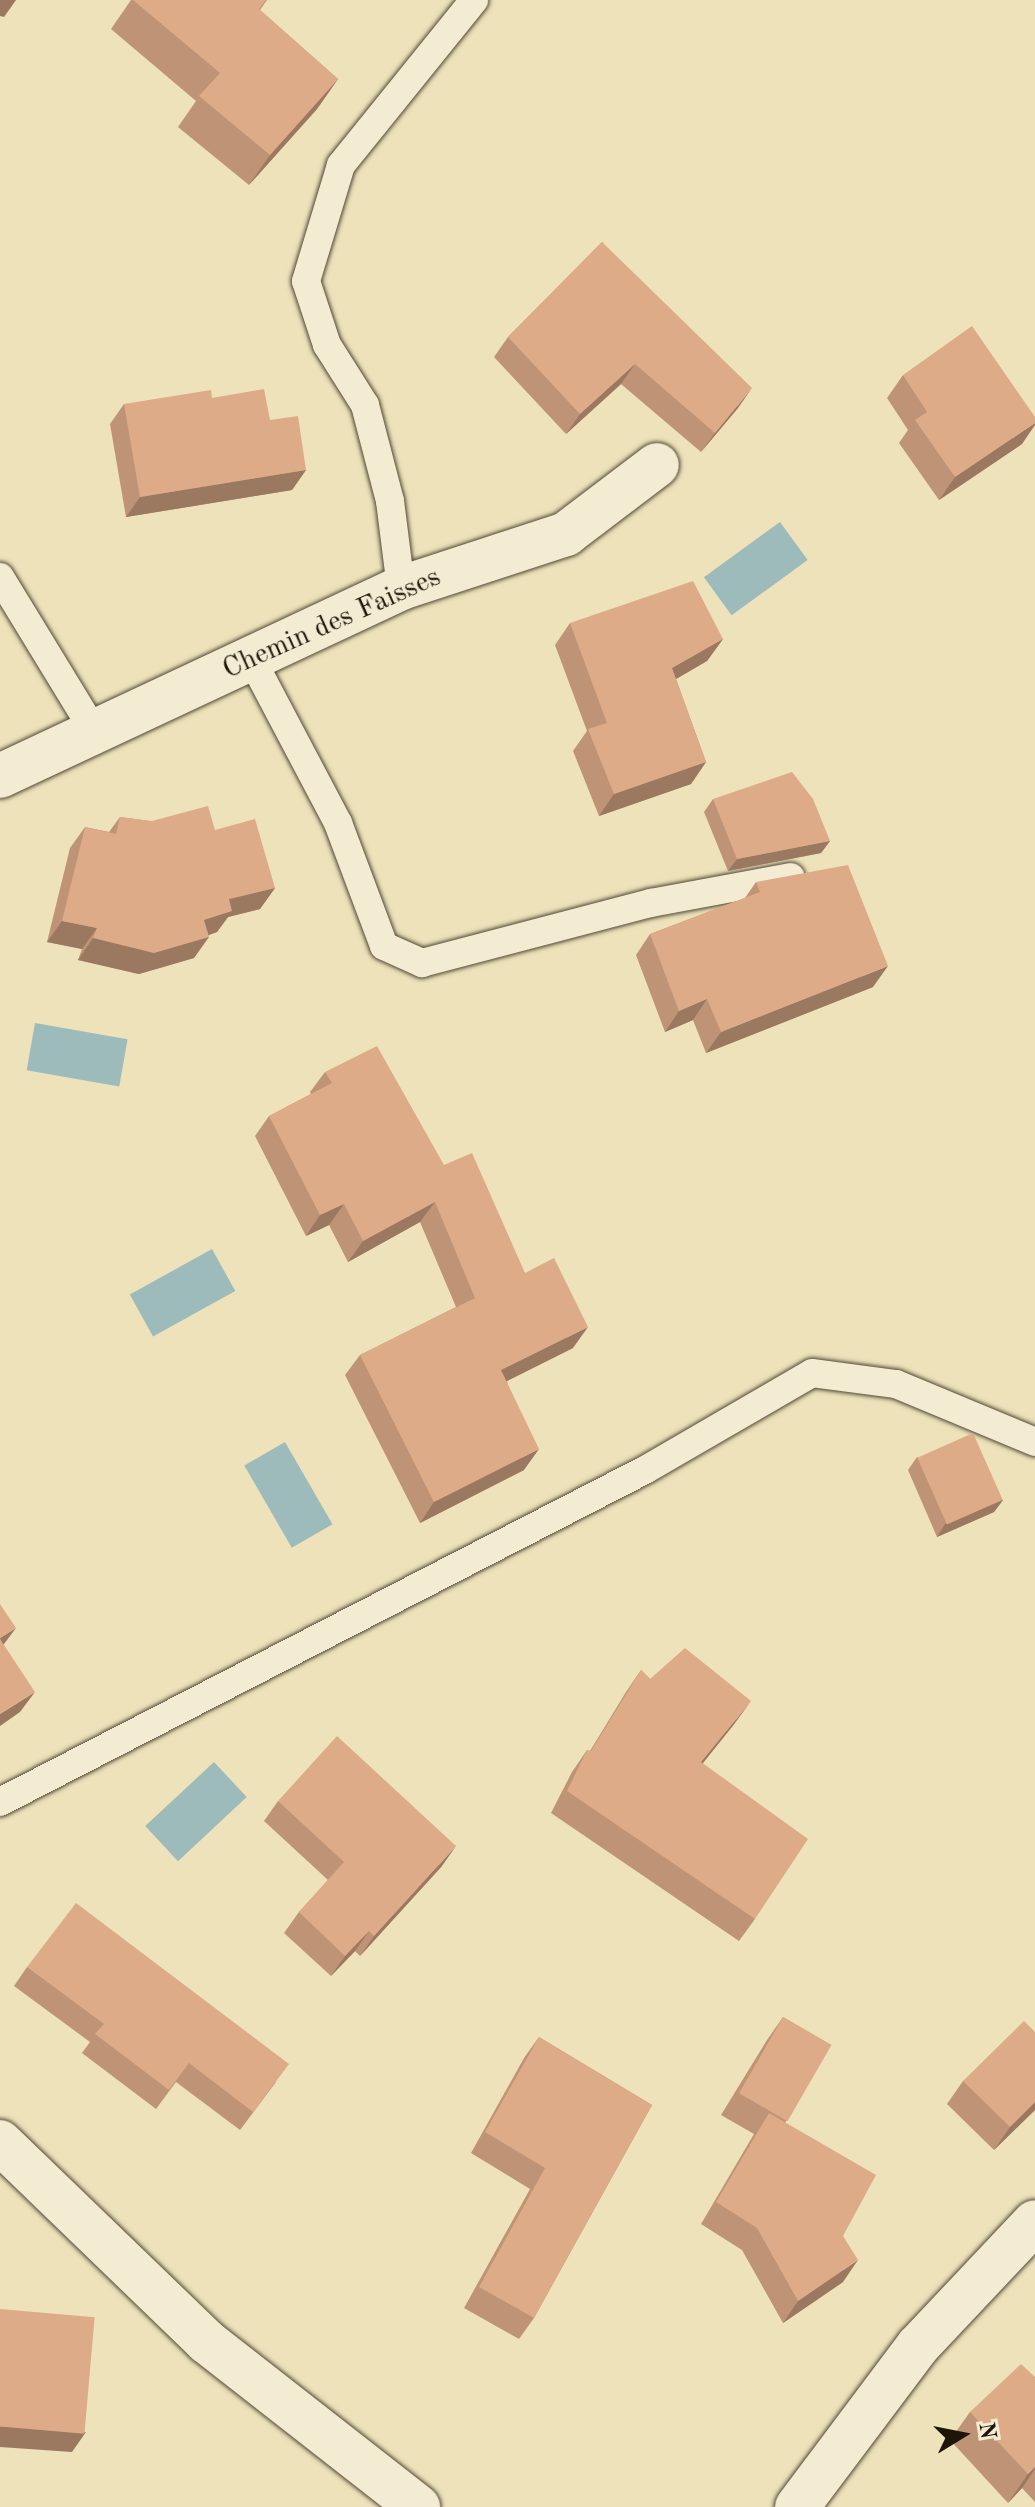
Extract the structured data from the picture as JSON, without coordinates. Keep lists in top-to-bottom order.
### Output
{
  "streets": {
    "street": ["Chemin des Faisses"]
  },
  "north": "right"
}
